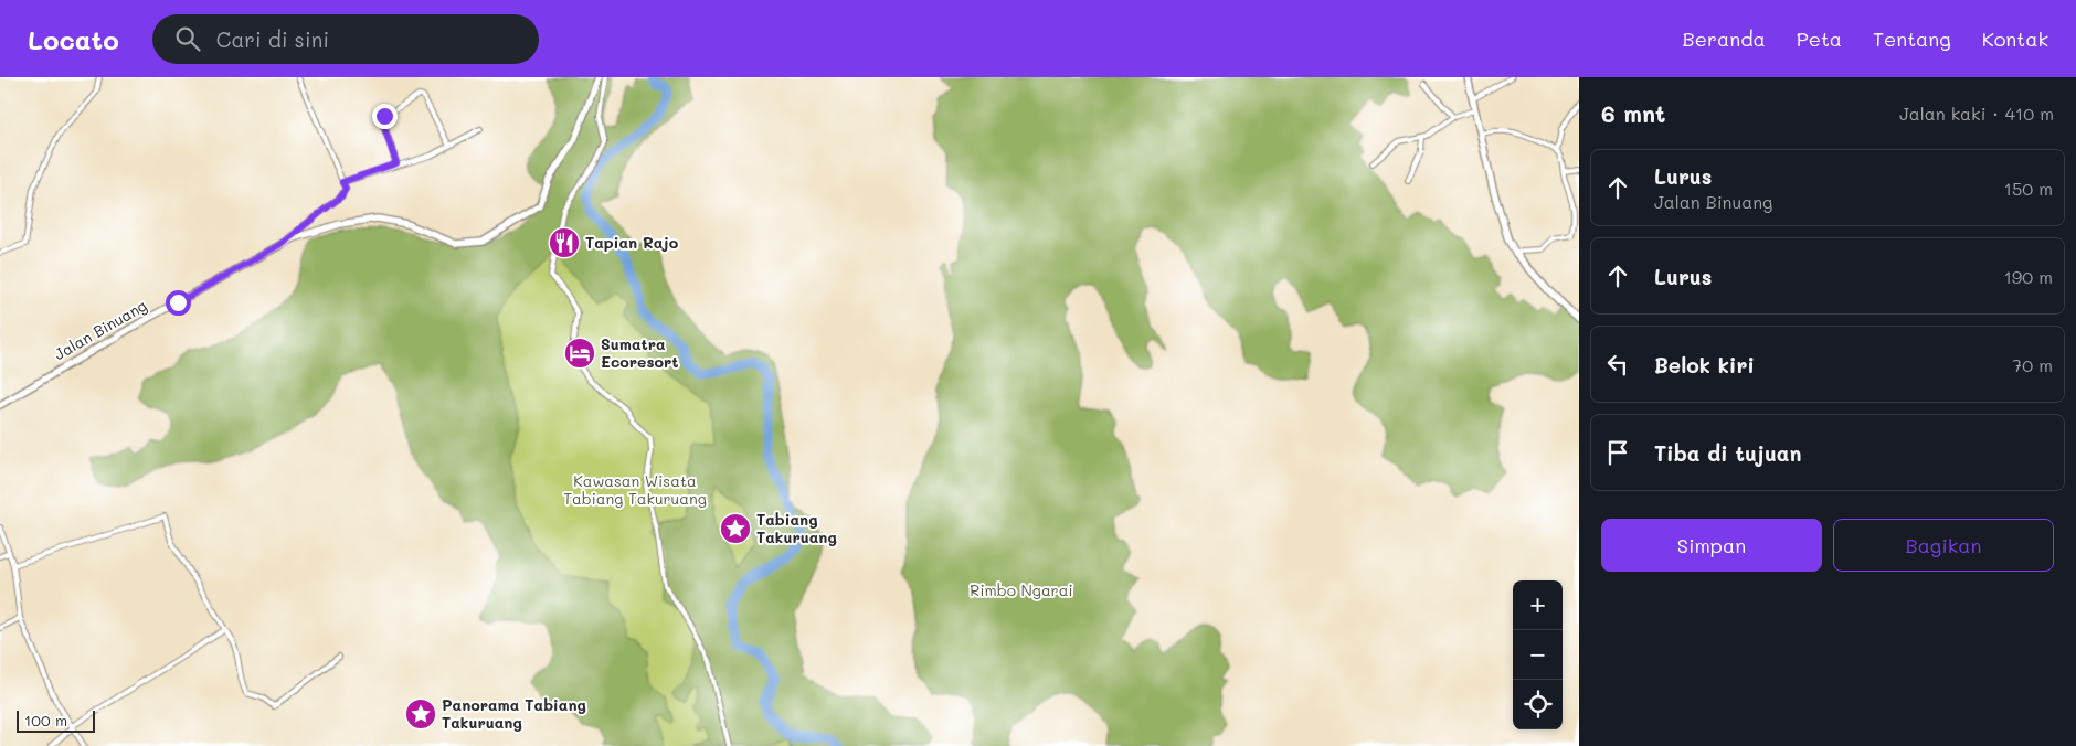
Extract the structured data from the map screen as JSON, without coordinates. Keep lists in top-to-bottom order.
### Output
{
  "streets": {
    "main road": ["Jalan Binuang"]
  },
  "parks": ["Kawasan Wisata Tabiang Takuruang", "Rimbo Ngarai"],
  "places": {
    "restaurant": ["Tapian Rajo"],
    "hotel": ["Sumatra Ecoresort"],
    "place": ["Tabiang Takuruang", "Panorama Tabiang Takuruang"]
  },
  "scale_bar": "100 m",
  "page": {
    "header": "Locato",
    "search": "Cari di sini",
    "nav": [
      "Beranda",
      "Peta",
      "Tentang",
      "Kontak"
    ],
    "heading": ["6 mnt", "Jalan kaki · 410 m"],
    "list": [
      ["Lurus", "Jalan Binuang", "150 m"],
      ["Lurus", "190 m"],
      ["Belok kiri", "70 m"],
      "Tiba di tujuan"
    ],
    "buttons": ["Simpan", "Bagikan"],
    "map_buttons": ["+", "−"],
    "scale": "100 m"
  }
}
